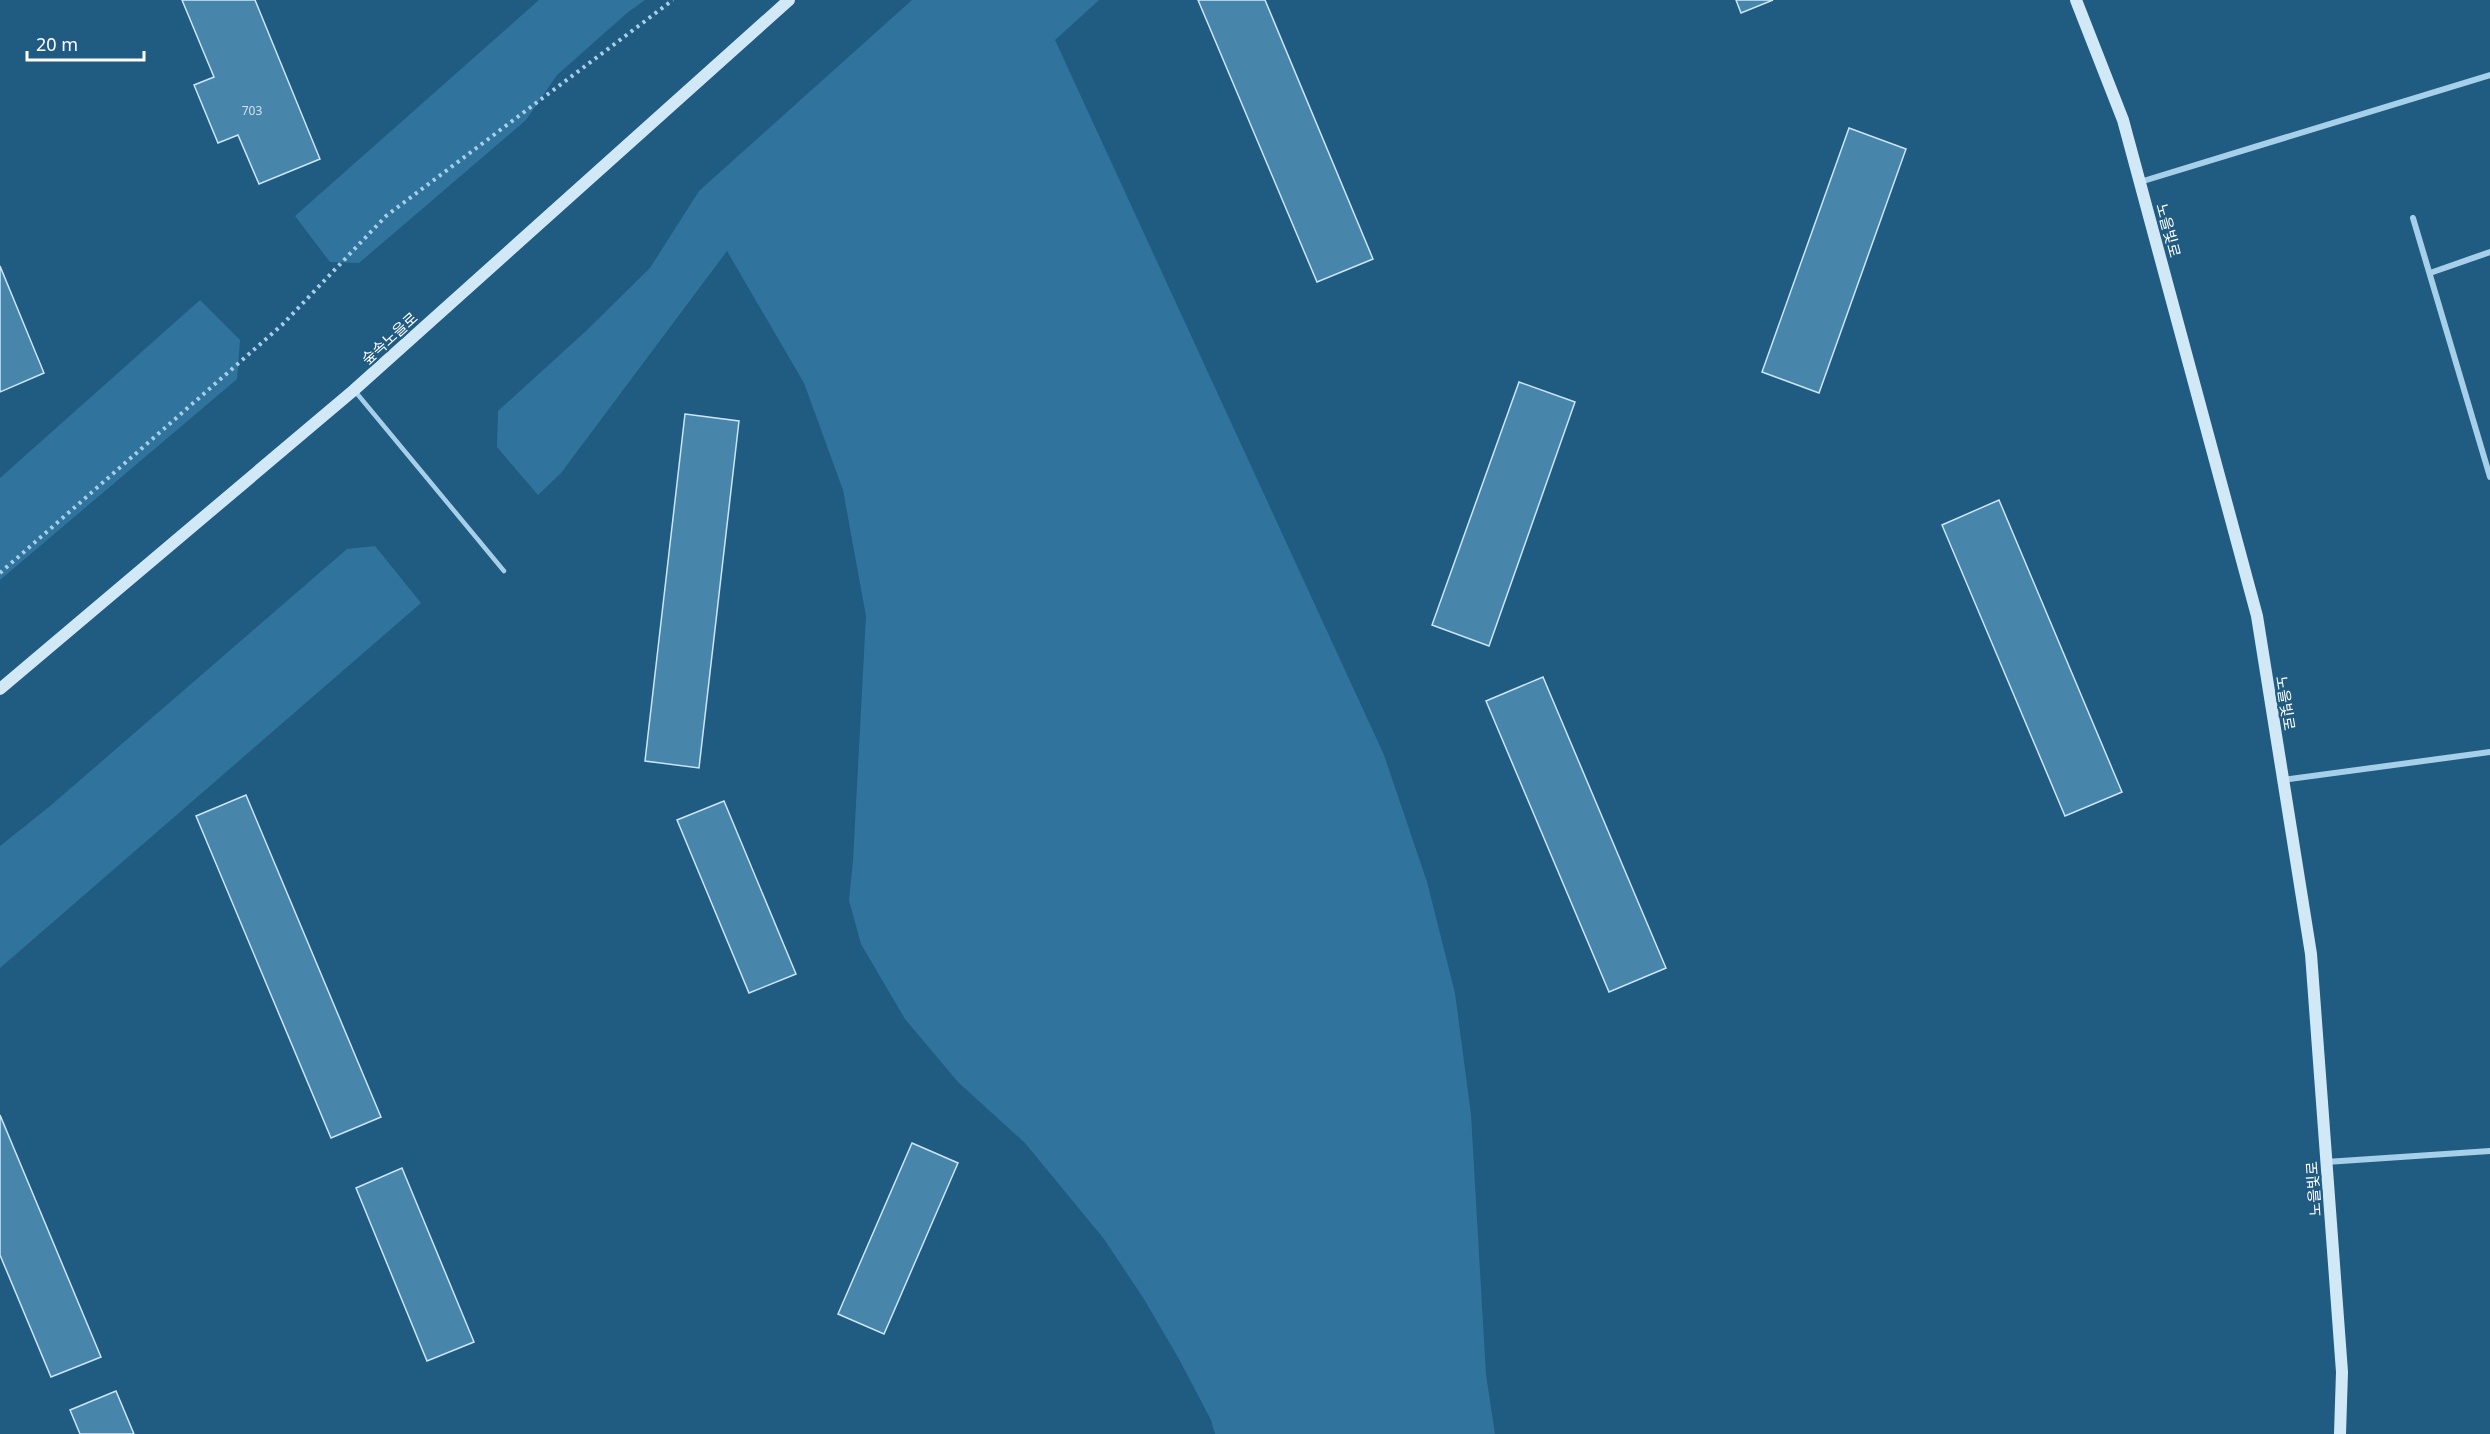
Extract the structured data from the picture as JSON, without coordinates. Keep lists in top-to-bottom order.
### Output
{
  "streets": {
    "street": ["노을빛로", "숲속노을로"]
  },
  "house_numbers": ["703"],
  "scale_bar": "20 m"
}
